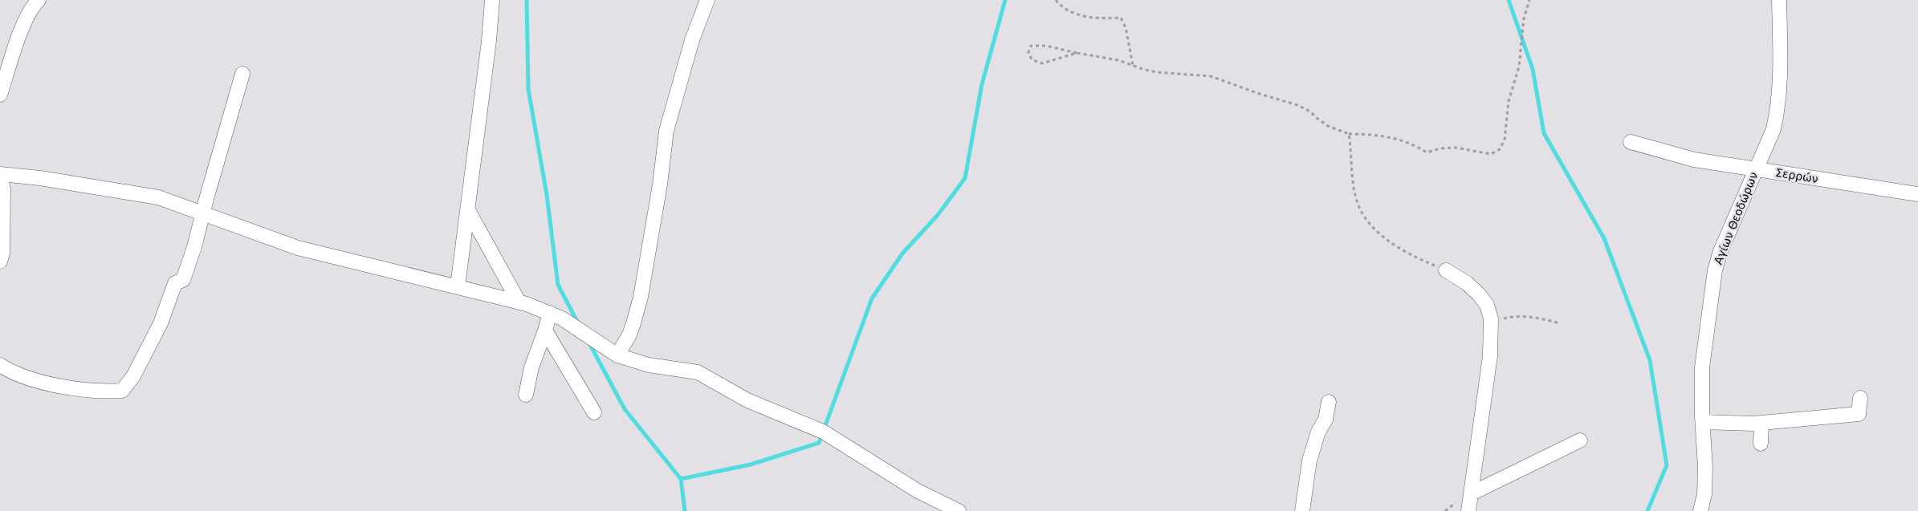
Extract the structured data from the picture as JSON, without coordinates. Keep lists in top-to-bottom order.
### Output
{
  "streets": {
    "street": ["Σερρών", "Αγίων Θεοδώρων"]
  },
  "crossings": [
    ["Σερρών", "Αγίων Θεοδώρων"]
  ]
}
